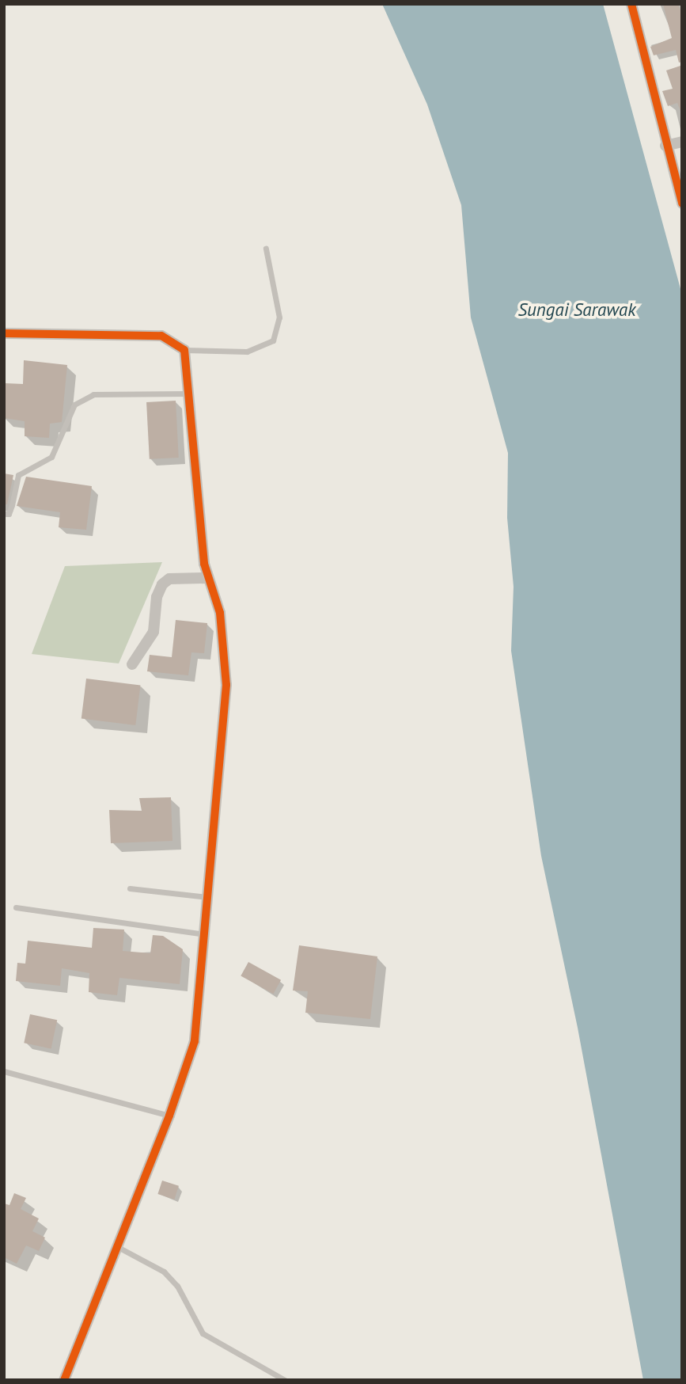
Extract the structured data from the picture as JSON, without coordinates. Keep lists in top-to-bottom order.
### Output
{
  "water": ["Sungai Sarawak"]
}
